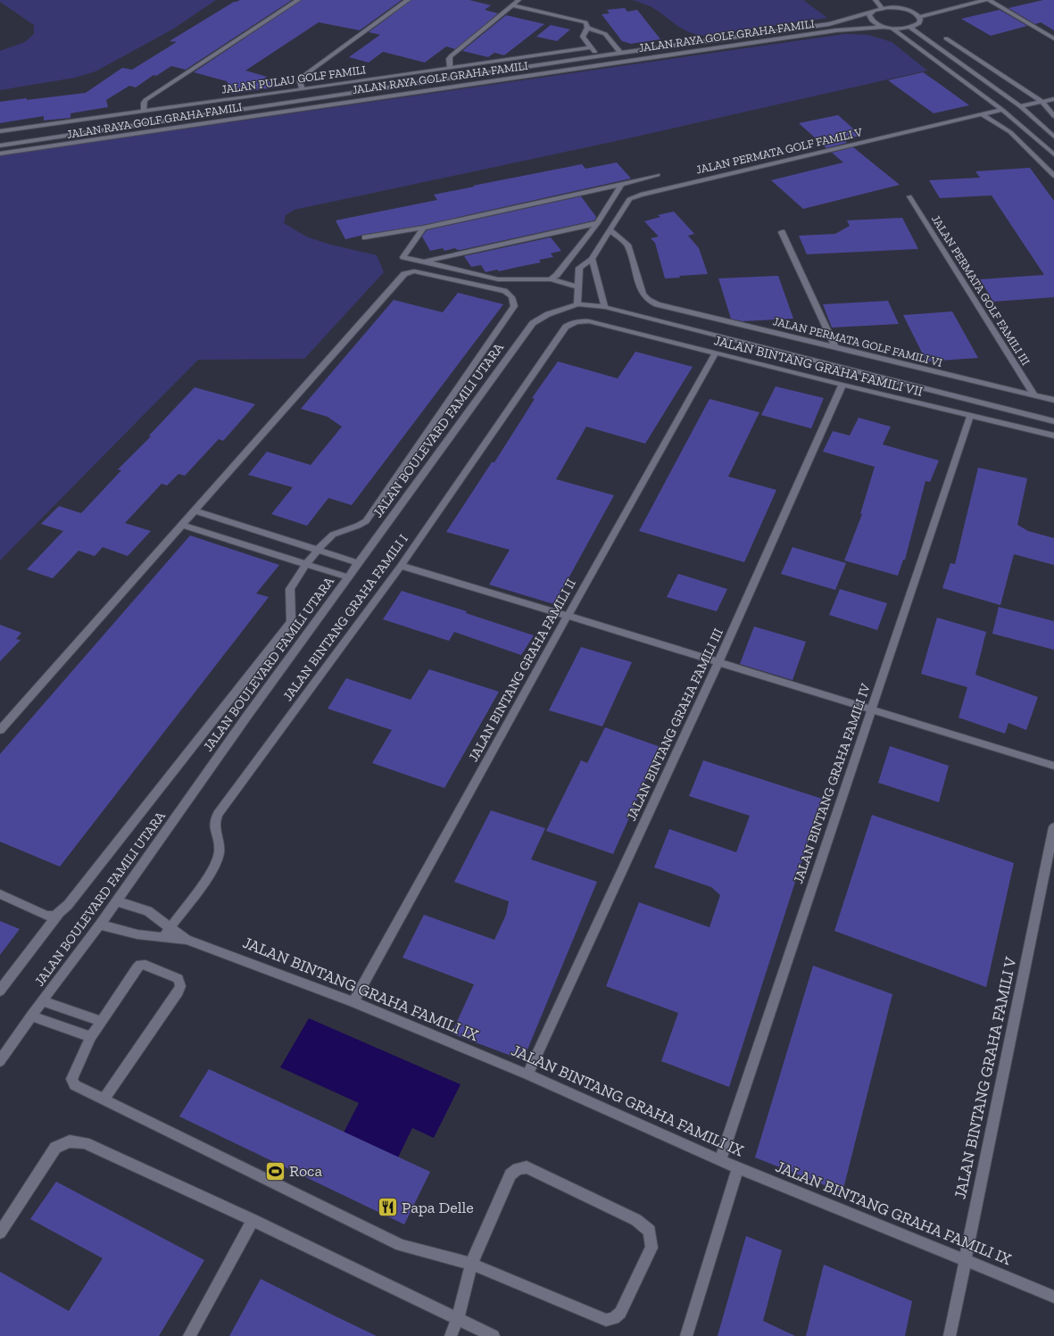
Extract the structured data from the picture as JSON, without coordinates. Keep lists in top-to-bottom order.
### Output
{
  "streets": {
    "street": [
      "JALAN RAYA GOLF GRAHA FAMILI",
      "JALAN PULAU GOLF FAMILI",
      "JALAN PERMATA GOLF FAMILI V",
      "JALAN PERMATA GOLF FAMILI III",
      "JALAN PERMATA GOLF FAMILI VI",
      "JALAN BINTANG GRAHA FAMILI VII",
      "JALAN BOULEVARD FAMILI UTARA",
      "JALAN BINTANG GRAHA FAMILI I",
      "JALAN BINTANG GRAHA FAMILI II",
      "JALAN BINTANG GRAHA FAMILI III",
      "JALAN BINTANG GRAHA FAMILI IV",
      "JALAN BINTANG GRAHA FAMILI IX",
      "JALAN BINTANG GRAHA FAMILI V"
    ]
  },
  "crossings": [
    ["JALAN PERMATA GOLF FAMILI V", "JALAN PERMATA GOLF FAMILI VI"],
    ["JALAN PERMATA GOLF FAMILI V", "JALAN BOULEVARD FAMILI UTARA"],
    ["JALAN PERMATA GOLF FAMILI III", "JALAN PERMATA GOLF FAMILI VI"],
    ["JALAN BINTANG GRAHA FAMILI VII", "JALAN BINTANG GRAHA FAMILI I"],
    ["JALAN BINTANG GRAHA FAMILI VII", "JALAN BINTANG GRAHA FAMILI II"],
    ["JALAN BINTANG GRAHA FAMILI VII", "JALAN BINTANG GRAHA FAMILI III"],
    ["JALAN BINTANG GRAHA FAMILI VII", "JALAN BINTANG GRAHA FAMILI IV"],
    ["JALAN BOULEVARD FAMILI UTARA", "JALAN BINTANG GRAHA FAMILI IX"],
    ["JALAN BINTANG GRAHA FAMILI I", "JALAN BINTANG GRAHA FAMILI IX"],
    ["JALAN BINTANG GRAHA FAMILI II", "JALAN BINTANG GRAHA FAMILI IX"],
    ["JALAN BINTANG GRAHA FAMILI III", "JALAN BINTANG GRAHA FAMILI IX"],
    ["JALAN BINTANG GRAHA FAMILI IV", "JALAN BINTANG GRAHA FAMILI IX"],
    ["JALAN BINTANG GRAHA FAMILI IX", "JALAN BINTANG GRAHA FAMILI V"]
  ],
  "places": {
    "sports": ["Roca"],
    "restaurant": ["Papa Delle"]
  }
}
